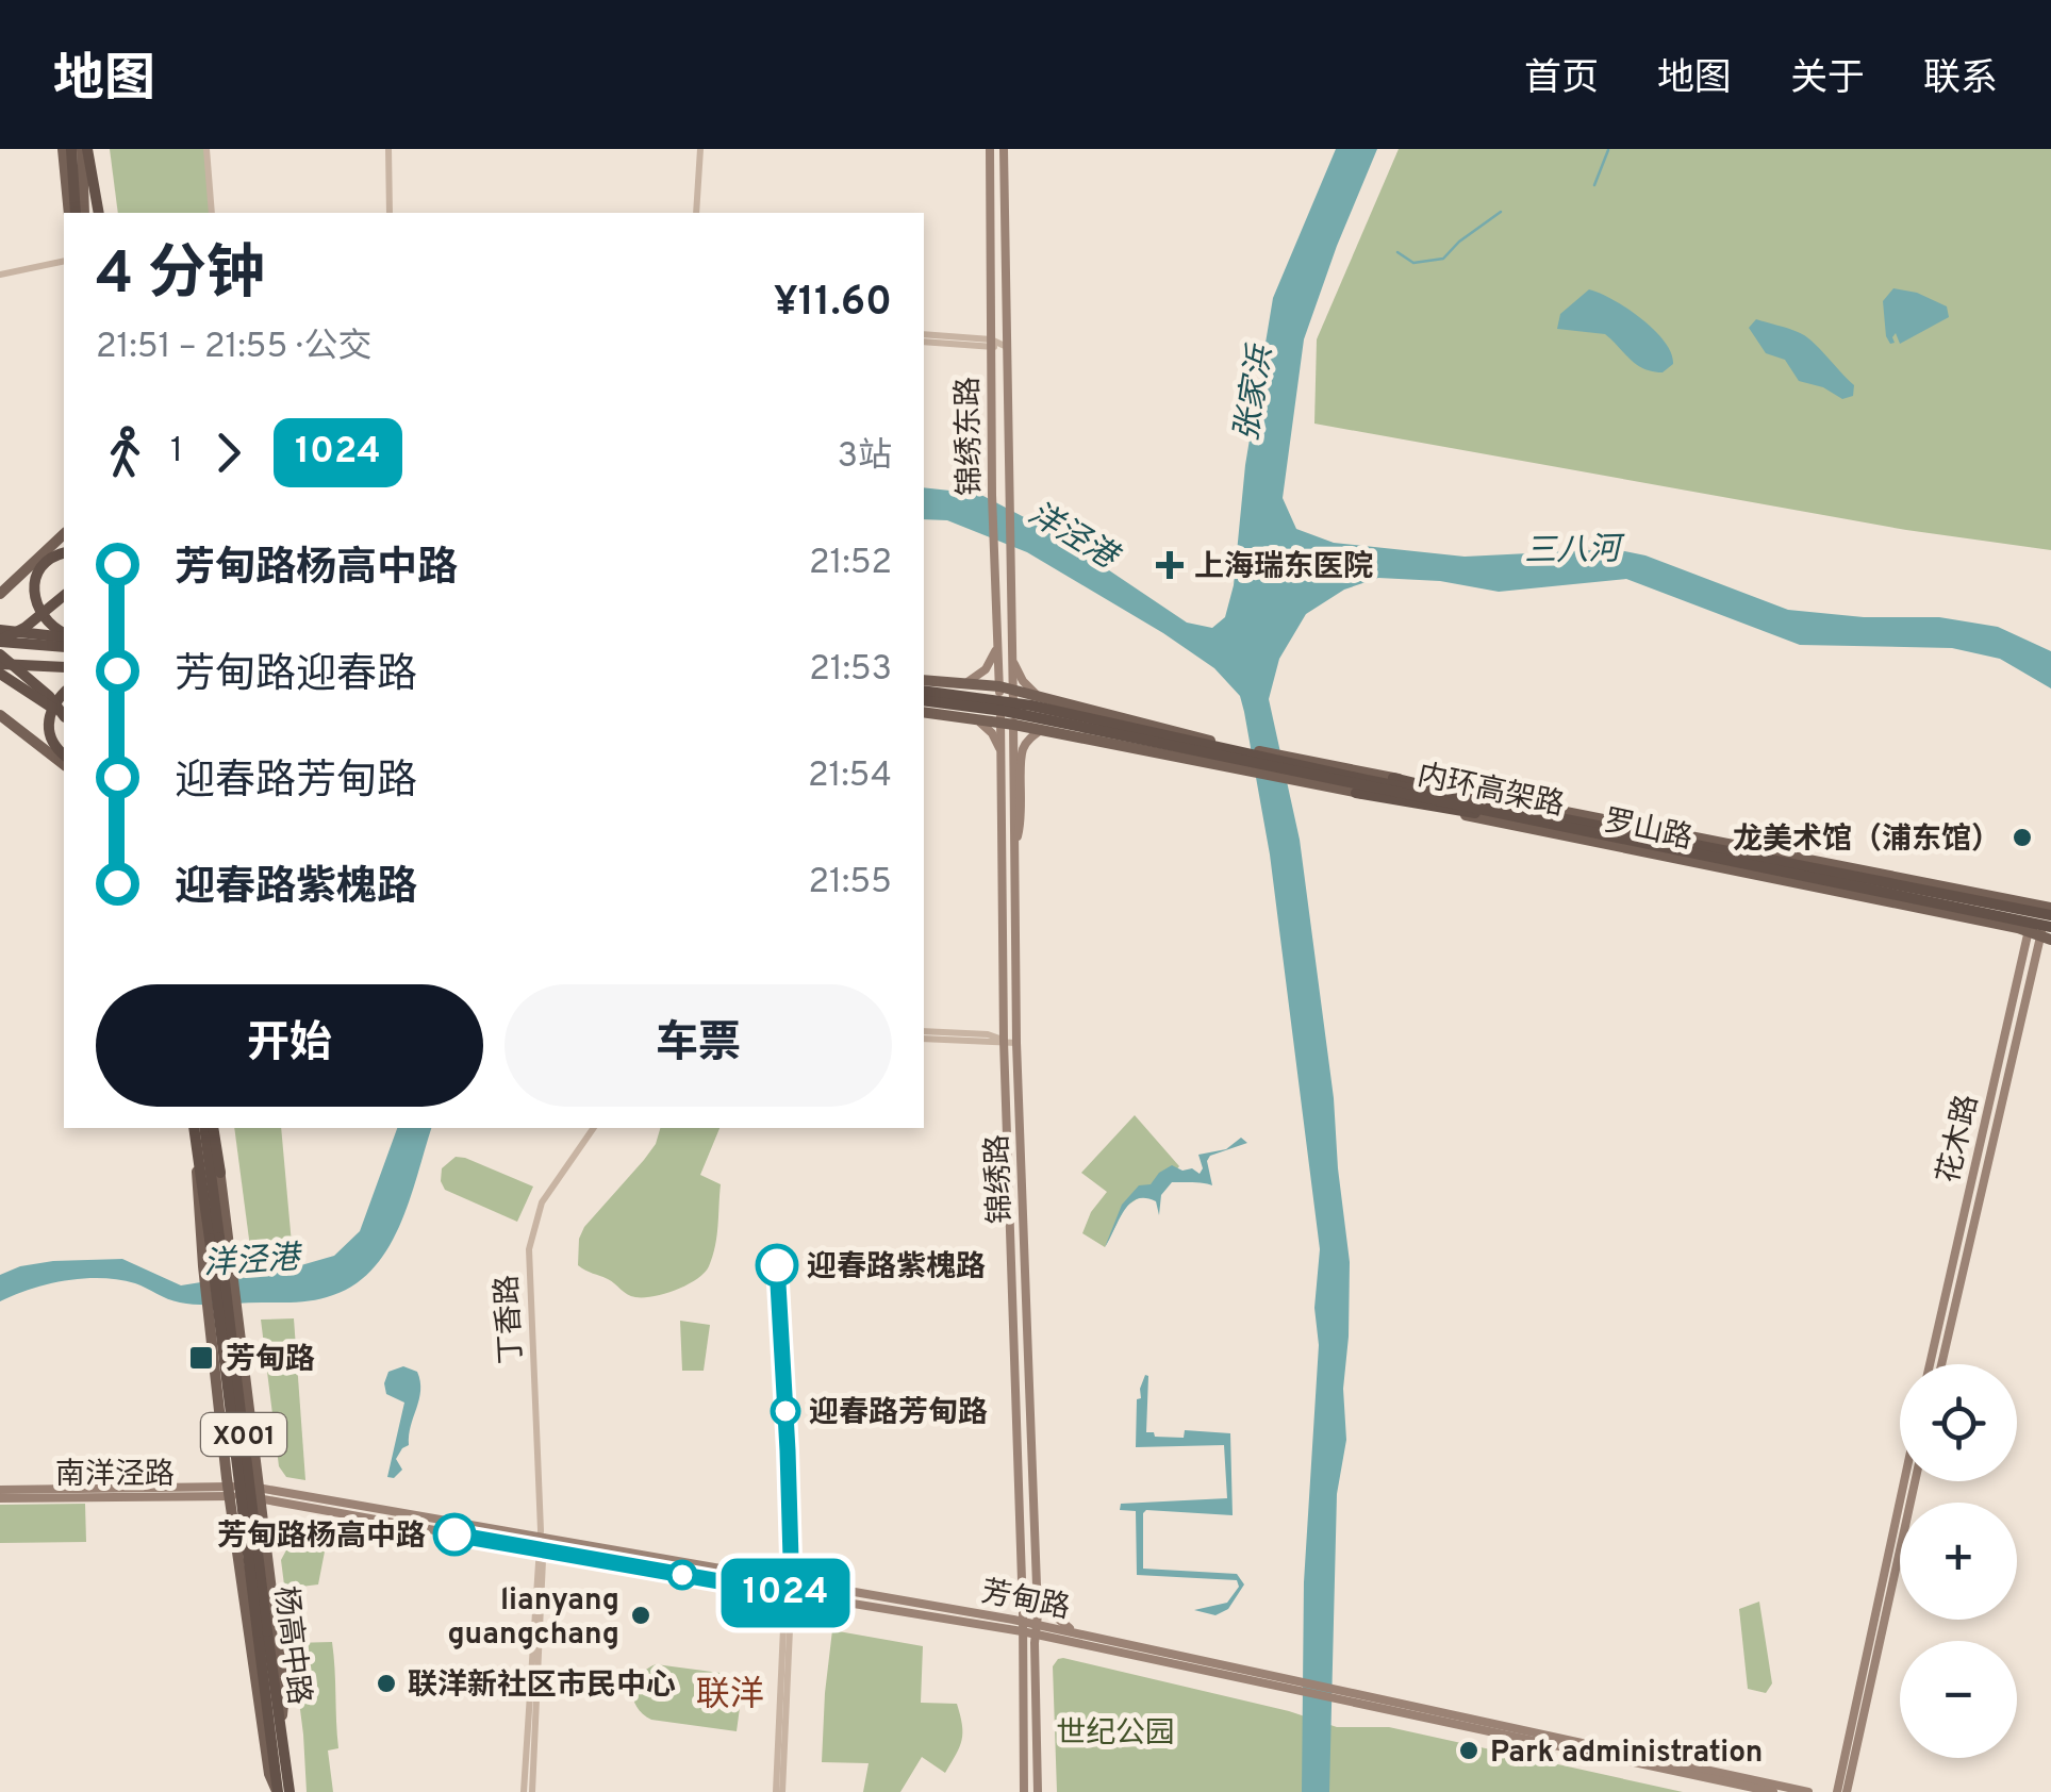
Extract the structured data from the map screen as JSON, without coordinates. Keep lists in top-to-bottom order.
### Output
{
  "streets": {
    "highway": ["内环高架路", "X001", "杨高中路"],
    "main road": [
      "锦绣东路",
      "罗山路",
      "花木路",
      "锦绣路",
      "南洋泾路",
      "芳甸路"
    ],
    "street": ["丁香路"]
  },
  "crossings": [
    ["锦绣东路", "罗山路"],
    ["锦绣东路", "锦绣路"],
    ["内环高架路", "罗山路"],
    ["内环高架路", "花木路"],
    ["罗山路", "花木路"],
    ["罗山路", "锦绣路"],
    ["锦绣路", "芳甸路"],
    ["丁香路", "芳甸路"],
    ["X001", "芳甸路"],
    ["X001", "杨高中路"],
    ["南洋泾路", "芳甸路"],
    ["南洋泾路", "杨高中路"],
    ["芳甸路", "杨高中路"]
  ],
  "districts": ["联洋"],
  "water": ["张家浜", "洋泾港", "三八河"],
  "parks": ["世纪公园"],
  "places": {
    "health": ["上海瑞东医院"],
    "other": [
      "龙美术馆（浦东馆）",
      "迎春路紫槐路",
      "迎春路芳甸路",
      "芳甸路杨高中路",
      "lianyang guangchang",
      "联洋新社区市民中心",
      "Park administration"
    ],
    "transit": ["芳甸路"]
  },
  "lines": ["bus line 1024"],
  "page": {
    "header": "地图",
    "nav": [
      "首页",
      "地图",
      "关于",
      "联系"
    ],
    "on_map": "1024",
    "heading": ["4 分钟", "21:51 – 21:55 · 公交", "¥11.60"],
    "legs": ["1", "1024", "3站"],
    "list": [
      {
        "name": "芳甸路杨高中路",
        "value": "21:52"
      },
      {
        "name": "芳甸路迎春路",
        "value": "21:53"
      },
      {
        "name": "迎春路芳甸路",
        "value": "21:54"
      },
      {
        "name": "迎春路紫槐路",
        "value": "21:55"
      }
    ],
    "buttons": ["开始", "车票"],
    "map_buttons": ["+", "−"]
  }
}
